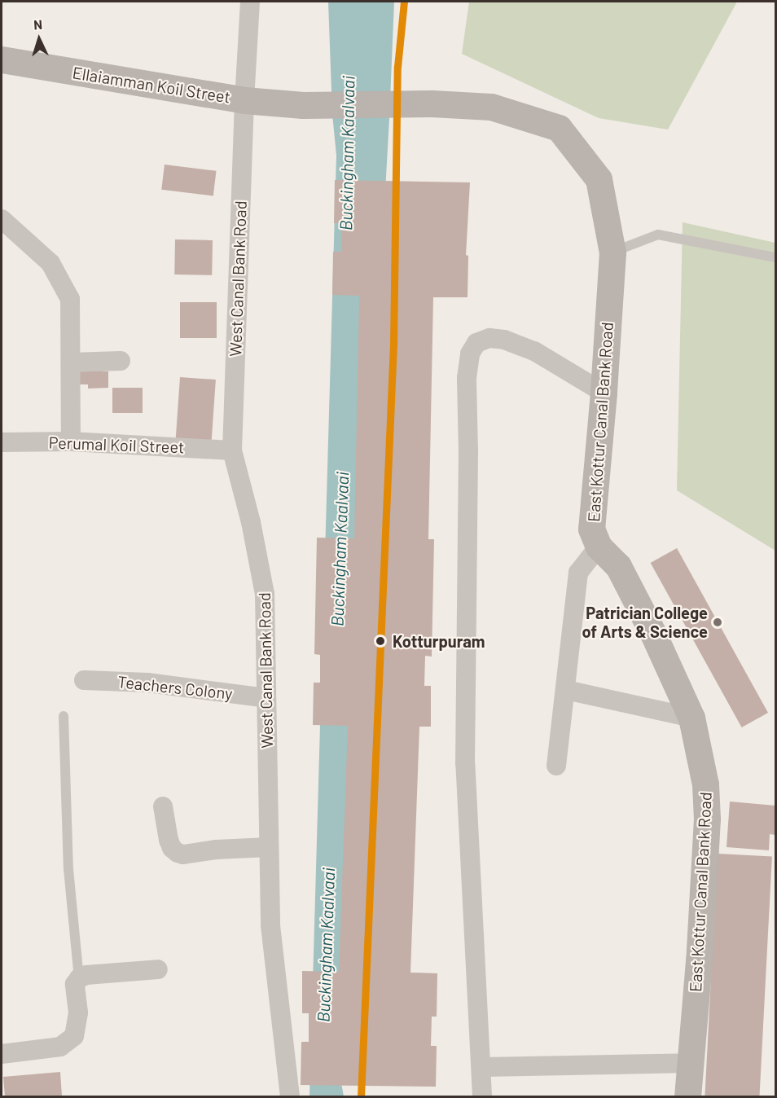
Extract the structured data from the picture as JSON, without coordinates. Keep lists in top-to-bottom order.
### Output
{
  "streets": {
    "street": [
      "Ellaiamman Koil Street",
      "West Canal Bank Road",
      "East Kottur Canal Bank Road",
      "Perumal Koil Street",
      "Teachers Colony"
    ]
  },
  "crossings": [
    ["Ellaiamman Koil Street", "West Canal Bank Road"],
    ["Ellaiamman Koil Street", "East Kottur Canal Bank Road"],
    ["West Canal Bank Road", "Perumal Koil Street"],
    ["West Canal Bank Road", "Teachers Colony"]
  ],
  "water": ["Buckingham Kaalvaai"],
  "places": ["Patrician College of Arts & Science", "Kotturpuram"],
  "north": "top"
}
